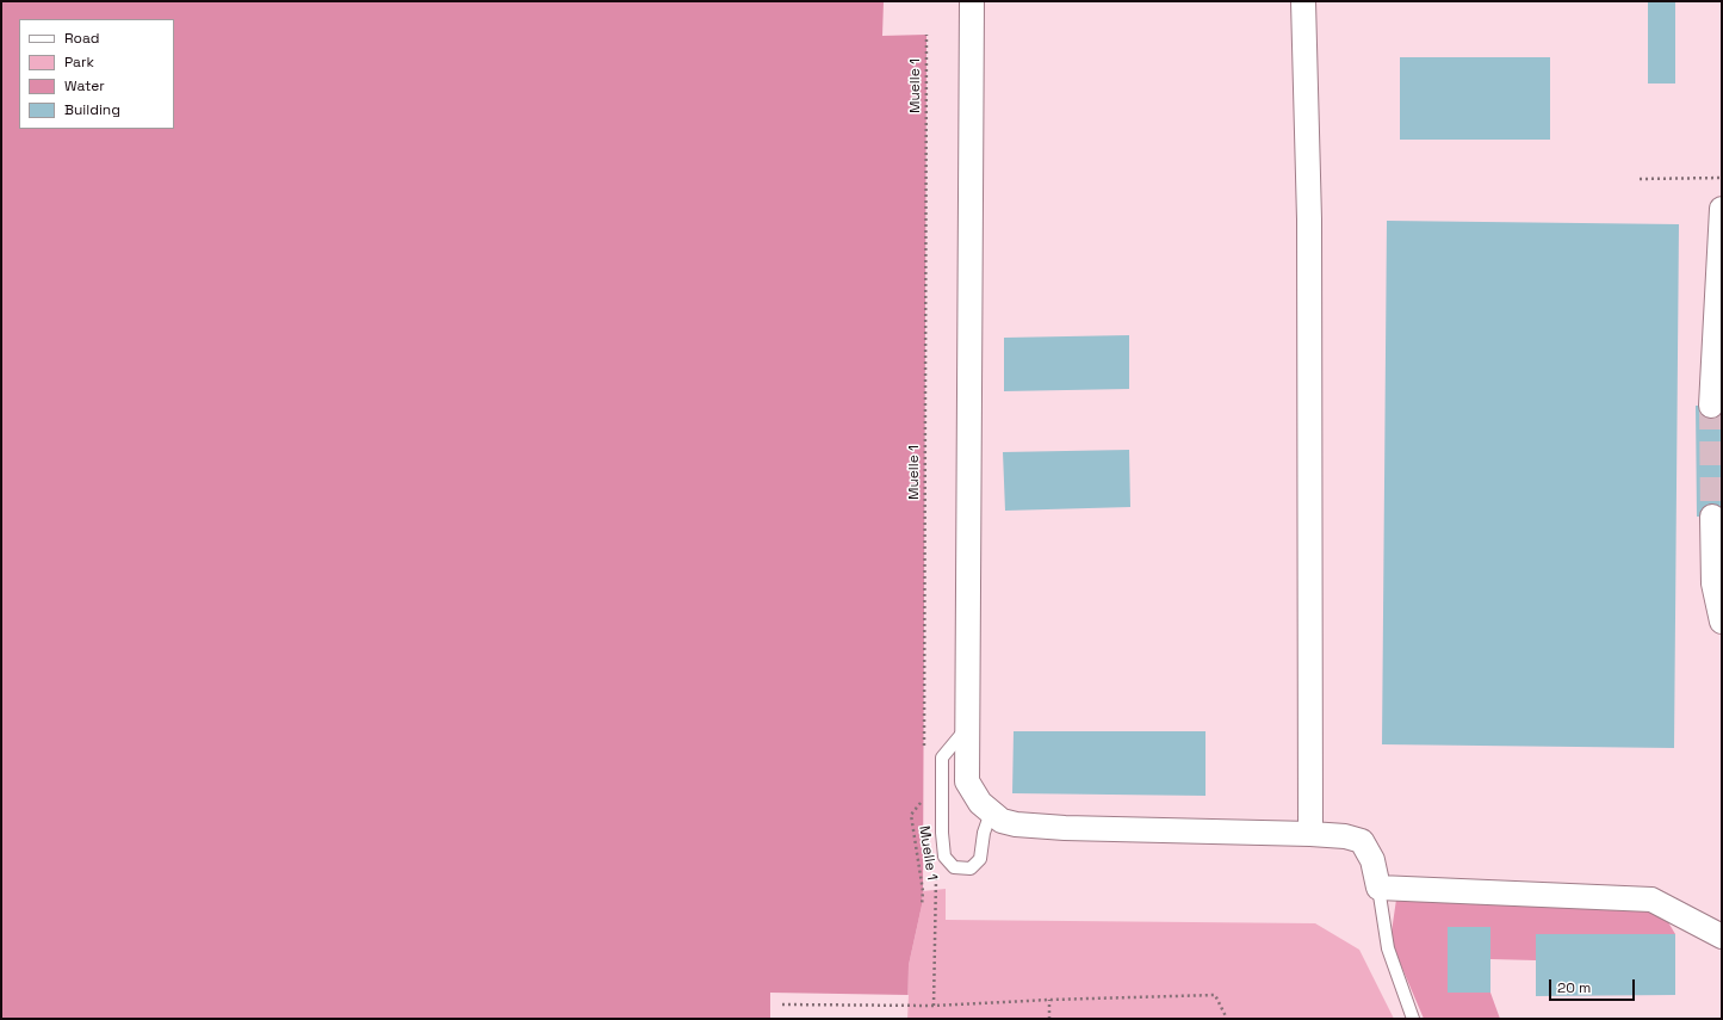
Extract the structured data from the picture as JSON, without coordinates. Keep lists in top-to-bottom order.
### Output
{
  "streets": {
    "path": ["Muelle 1"]
  },
  "legend": [
    "Road",
    "Park",
    "Water",
    "Building"
  ],
  "scale_bar": "20 m"
}
